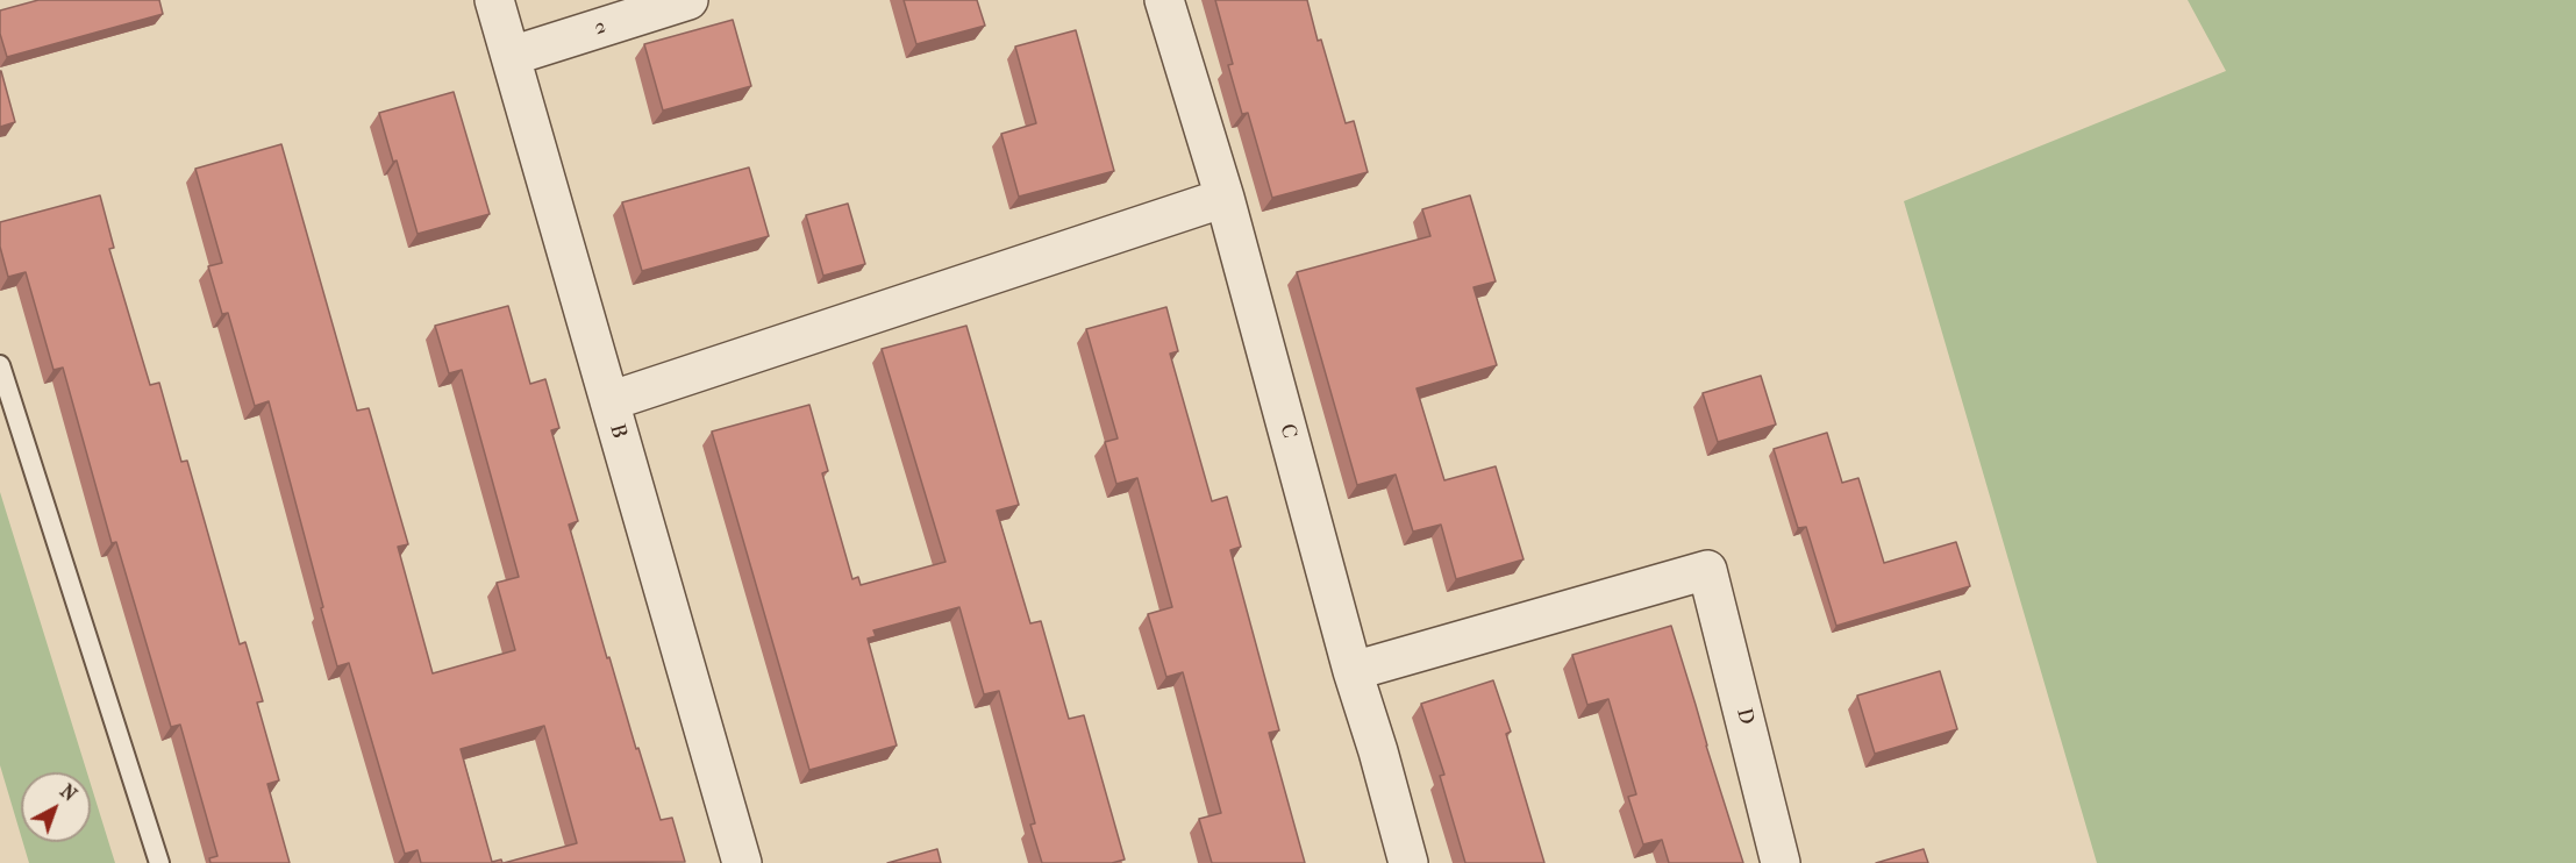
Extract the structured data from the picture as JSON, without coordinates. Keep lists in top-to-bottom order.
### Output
{
  "streets": {
    "street": [
      "2",
      "B",
      "C",
      "D"
    ]
  },
  "crossings": [
    ["2", "B"],
    ["C", "D"]
  ],
  "north": "top right"
}
